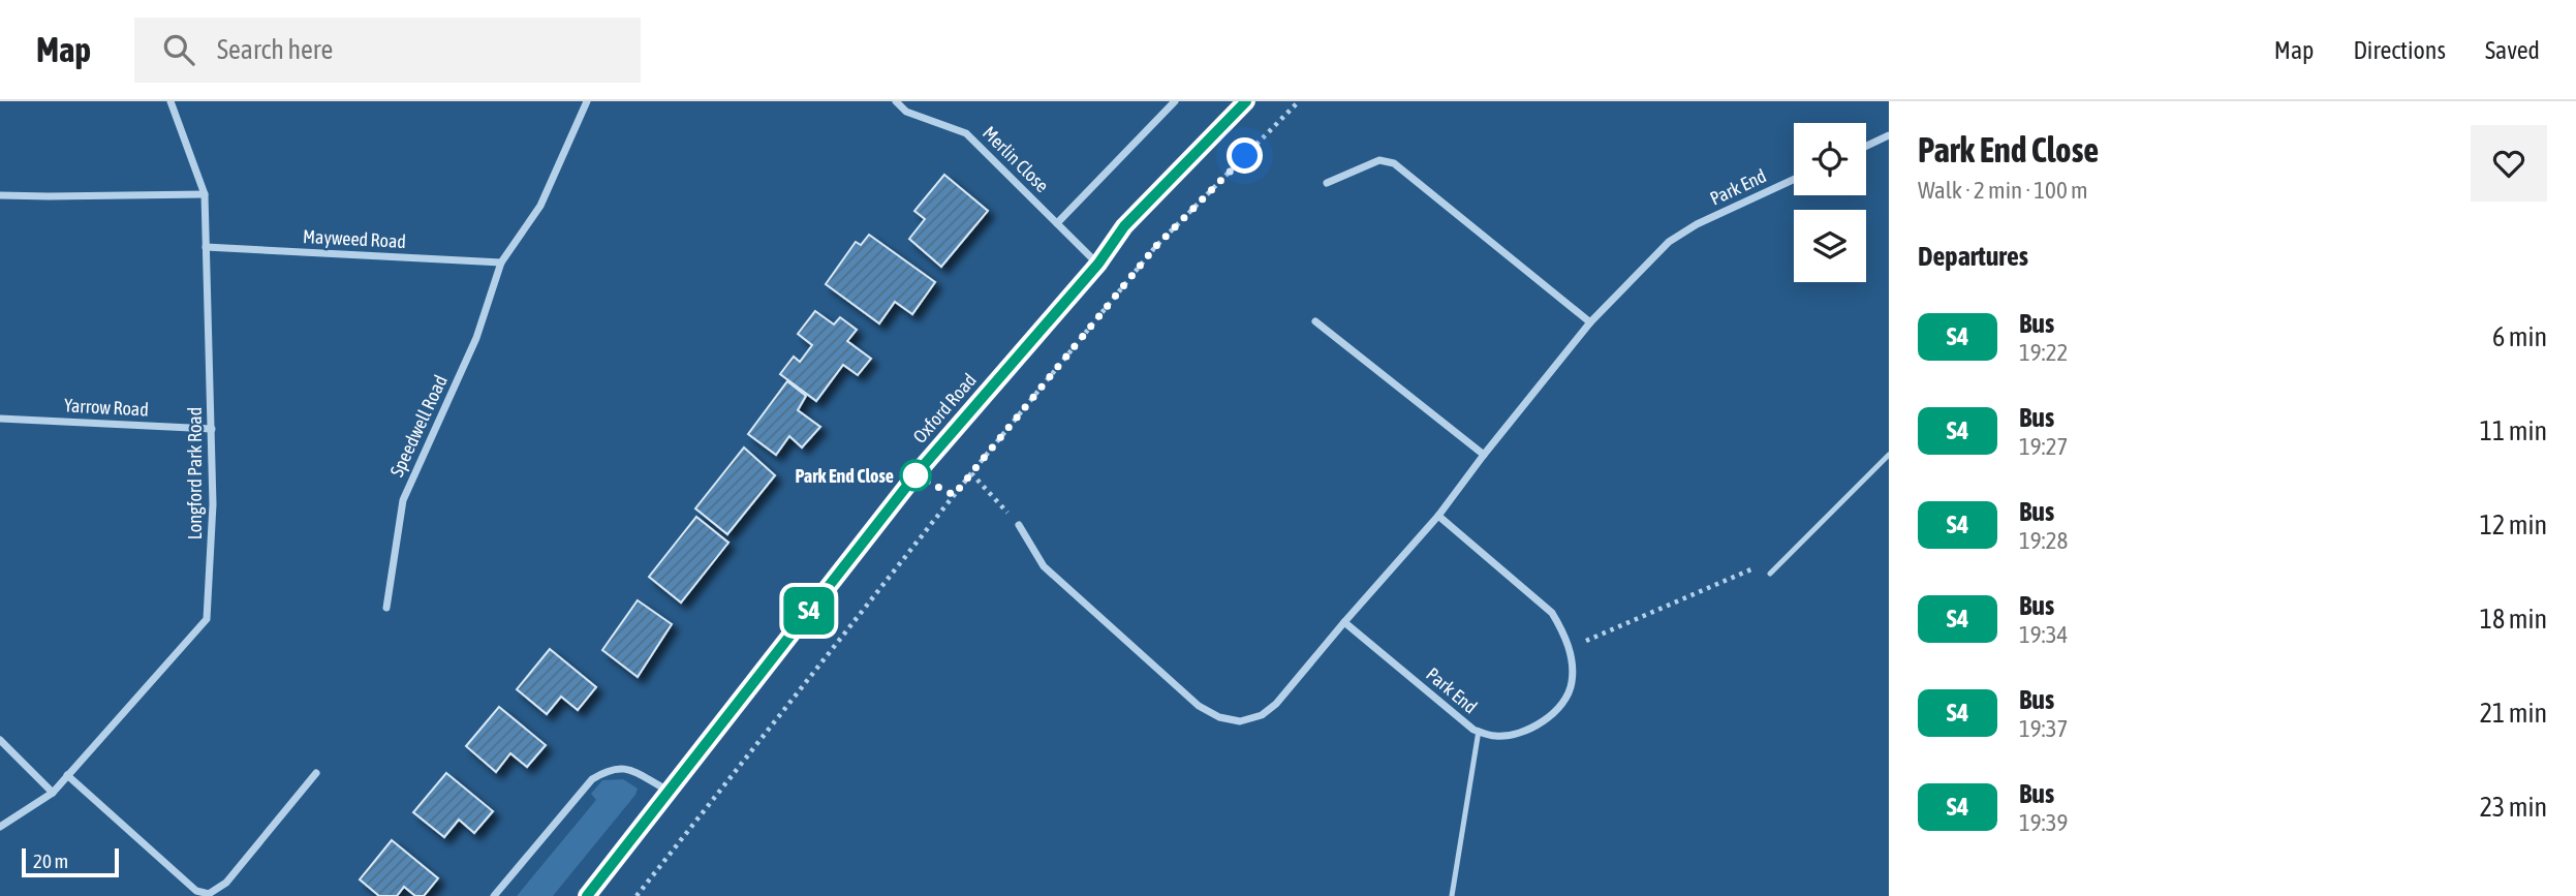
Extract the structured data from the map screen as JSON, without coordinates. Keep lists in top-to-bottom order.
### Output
{
  "streets": {
    "main road": ["Oxford Road"],
    "street": [
      "Merlin Close",
      "Park End",
      "Mayweed Road",
      "Yarrow Road",
      "Speedwell Road",
      "Longford Park Road"
    ]
  },
  "crossings": [
    ["Merlin Close", "Oxford Road"],
    ["Mayweed Road", "Speedwell Road"],
    ["Mayweed Road", "Longford Park Road"],
    ["Yarrow Road", "Longford Park Road"]
  ],
  "places": ["Park End Close"],
  "lines": ["bus line S4"],
  "scale_bar": "20 m",
  "page": {
    "header": "Map",
    "search": "Search here",
    "nav": ["Map", "Directions", "Saved"],
    "on_map": "S4",
    "heading": [
      ["Park End Close", "Walk · 2 min · 100 m"],
      "Departures"
    ],
    "list": [
      {
        "mark": "S4",
        "name": "Bus",
        "note": "19:22",
        "value": "6 min"
      },
      {
        "mark": "S4",
        "name": "Bus",
        "note": "19:27",
        "value": "11 min"
      },
      {
        "mark": "S4",
        "name": "Bus",
        "note": "19:28",
        "value": "12 min"
      },
      {
        "mark": "S4",
        "name": "Bus",
        "note": "19:34",
        "value": "18 min"
      },
      {
        "mark": "S4",
        "name": "Bus",
        "note": "19:37",
        "value": "21 min"
      },
      {
        "mark": "S4",
        "name": "Bus",
        "note": "19:39",
        "value": "23 min"
      }
    ],
    "scale": "20 m"
  }
}
